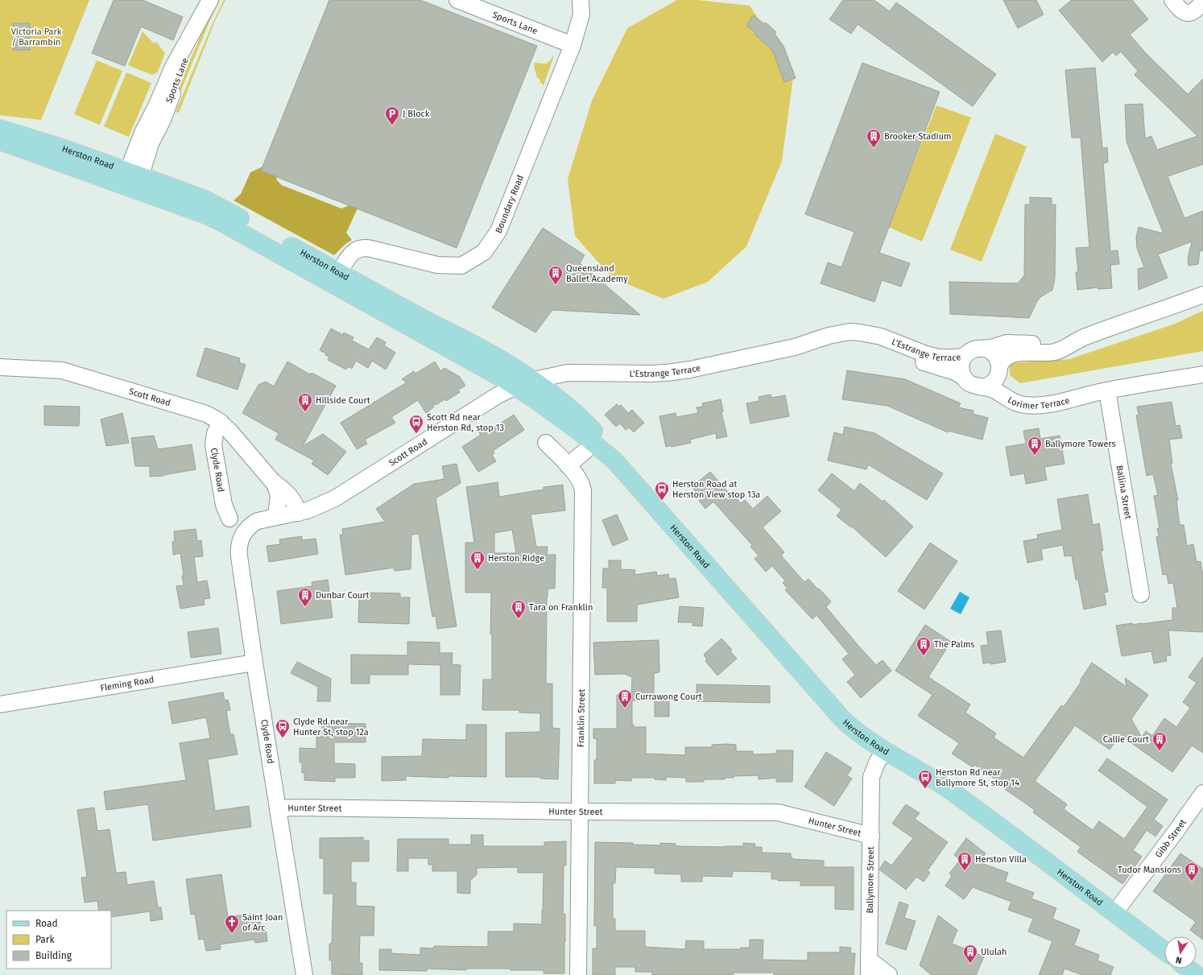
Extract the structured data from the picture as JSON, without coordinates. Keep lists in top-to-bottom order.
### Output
{
  "streets": {
    "main road": ["Herston Road"],
    "street": [
      "Sports Lane",
      "Boundary Road",
      "L'Estrange Terrace",
      "Scott Road",
      "Lorimer Terrace",
      "Clyde Road",
      "Ballina Street",
      "Fleming Road",
      "Franklin Street",
      "Hunter Street",
      "Gibb Street",
      "Ballymore Street"
    ]
  },
  "crossings": [
    ["Sports Lane", "Herston Road"],
    ["Sports Lane", "Boundary Road"],
    ["Herston Road", "Boundary Road"],
    ["Herston Road", "L'Estrange Terrace"],
    ["Herston Road", "Scott Road"],
    ["Herston Road", "Gibb Street"],
    ["Herston Road", "Ballymore Street"],
    ["L'Estrange Terrace", "Lorimer Terrace"],
    ["Scott Road", "Clyde Road"],
    ["Lorimer Terrace", "Ballina Street"],
    ["Clyde Road", "Fleming Road"],
    ["Clyde Road", "Hunter Street"],
    ["Franklin Street", "Hunter Street"],
    ["Hunter Street", "Ballymore Street"]
  ],
  "parks": ["Victoria Park / Barrambin"],
  "places": {
    "parking": ["J Block"],
    "building": [
      "Brooker Stadium",
      "Queensland Ballet Academy",
      "Hillside Court",
      "Ballymore Towers",
      "Herston Ridge",
      "Dunbar Court",
      "Tara on Franklin",
      "The Palms",
      "Currawong Court",
      "Callie Court",
      "Herston Villa",
      "Tudor Mansions",
      "Ululah"
    ],
    "bus stop": [
      "Scott Rd near Herston Rd, stop 13",
      "Herston Road at Herston View stop 13a",
      "Clyde Rd near Hunter St, stop 12a",
      "Herston Rd near Ballymore St, stop 14"
    ],
    "church": ["Saint Joan of Arc"]
  },
  "legend": ["Road", "Park", "Building"],
  "north": "bottom"
}
